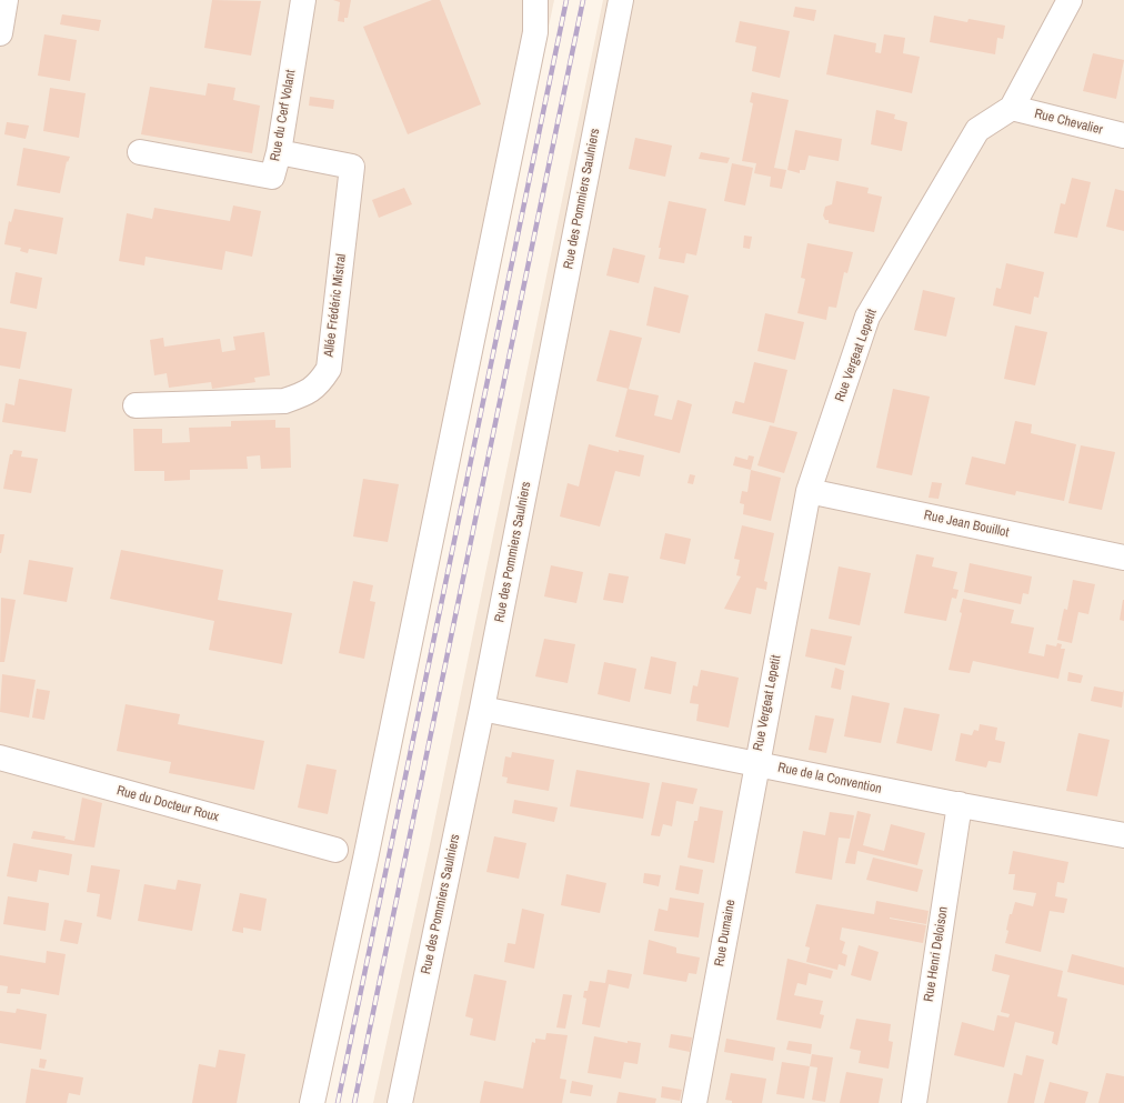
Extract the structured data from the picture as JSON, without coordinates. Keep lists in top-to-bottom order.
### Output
{
  "streets": {
    "street": [
      "Rue du Cerf Volant",
      "Rue Chevalier",
      "Rue des Pommiers Saulniers",
      "Allée Frédéric Mistral",
      "Rue Vergeat Lepetit",
      "Rue Jean Bouillot",
      "Rue de la Convention",
      "Rue du Docteur Roux",
      "Rue Dumaine",
      "Rue Henri Deloison"
    ]
  },
  "crossings": [
    ["Rue du Cerf Volant", "Allée Frédéric Mistral"],
    ["Rue Chevalier", "Rue Vergeat Lepetit"],
    ["Rue des Pommiers Saulniers", "Rue de la Convention"],
    ["Rue Vergeat Lepetit", "Rue Jean Bouillot"],
    ["Rue Vergeat Lepetit", "Rue de la Convention"],
    ["Rue Vergeat Lepetit", "Rue Dumaine"],
    ["Rue de la Convention", "Rue Dumaine"],
    ["Rue de la Convention", "Rue Henri Deloison"]
  ]
}
